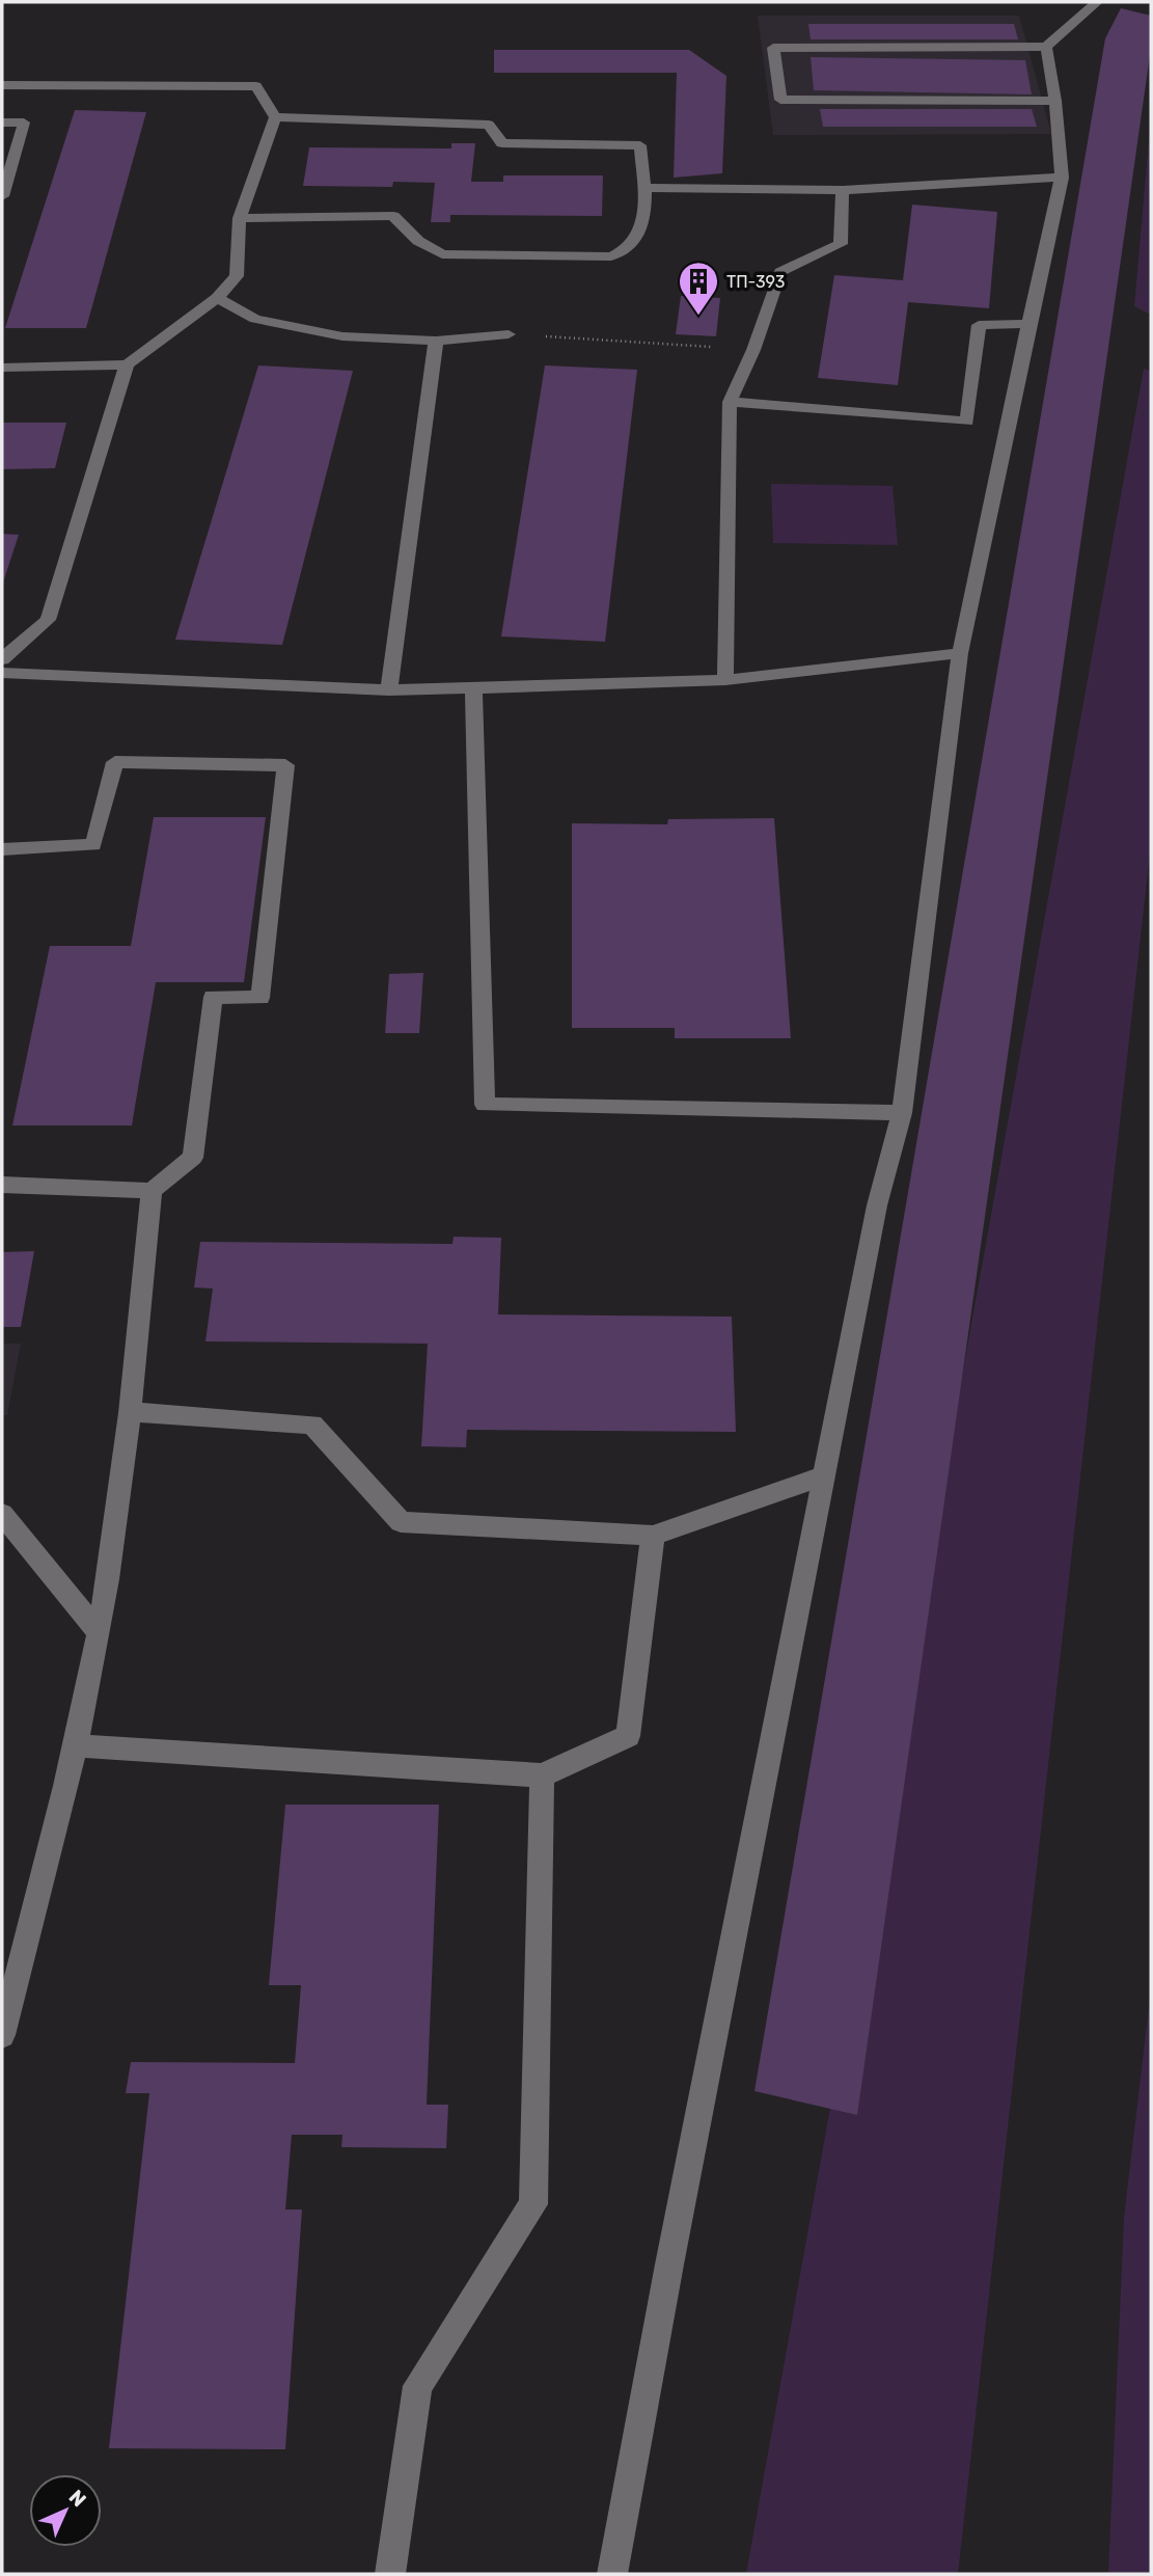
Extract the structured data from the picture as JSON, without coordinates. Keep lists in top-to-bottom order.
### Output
{
  "places": {
    "building": ["ТП-393"]
  },
  "north": "top right"
}
